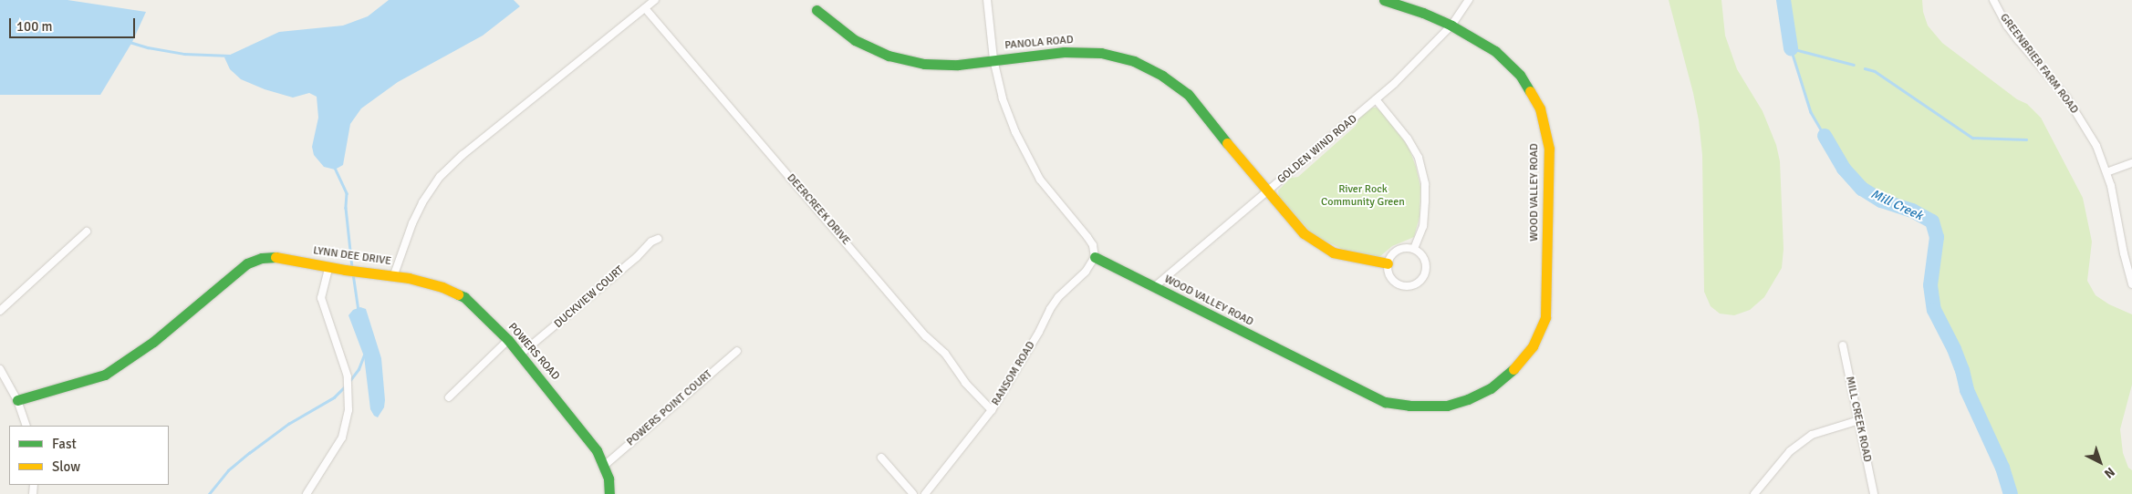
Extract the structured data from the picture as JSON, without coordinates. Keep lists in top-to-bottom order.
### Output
{
  "streets": {
    "street": [
      "PANOLA ROAD",
      "GREENBRIER FARM ROAD",
      "GOLDEN WIND ROAD",
      "WOOD VALLEY ROAD",
      "DEERCREEK DRIVE",
      "LYNN DEE DRIVE",
      "DUCKVIEW COURT",
      "POWERS ROAD",
      "RANSOM ROAD",
      "POWERS POINT COURT",
      "MILL CREEK ROAD"
    ]
  },
  "crossings": [
    ["PANOLA ROAD", "GOLDEN WIND ROAD"],
    ["GOLDEN WIND ROAD", "WOOD VALLEY ROAD"],
    ["WOOD VALLEY ROAD", "RANSOM ROAD"],
    ["DEERCREEK DRIVE", "LYNN DEE DRIVE"],
    ["DEERCREEK DRIVE", "RANSOM ROAD"],
    ["LYNN DEE DRIVE", "POWERS ROAD"],
    ["DUCKVIEW COURT", "POWERS ROAD"],
    ["POWERS ROAD", "POWERS POINT COURT"]
  ],
  "water": ["Mill Creek"],
  "parks": ["River Rock Community Green"],
  "legend": ["Fast", "Slow"],
  "scale_bar": "100 m",
  "north": "bottom right"
}
